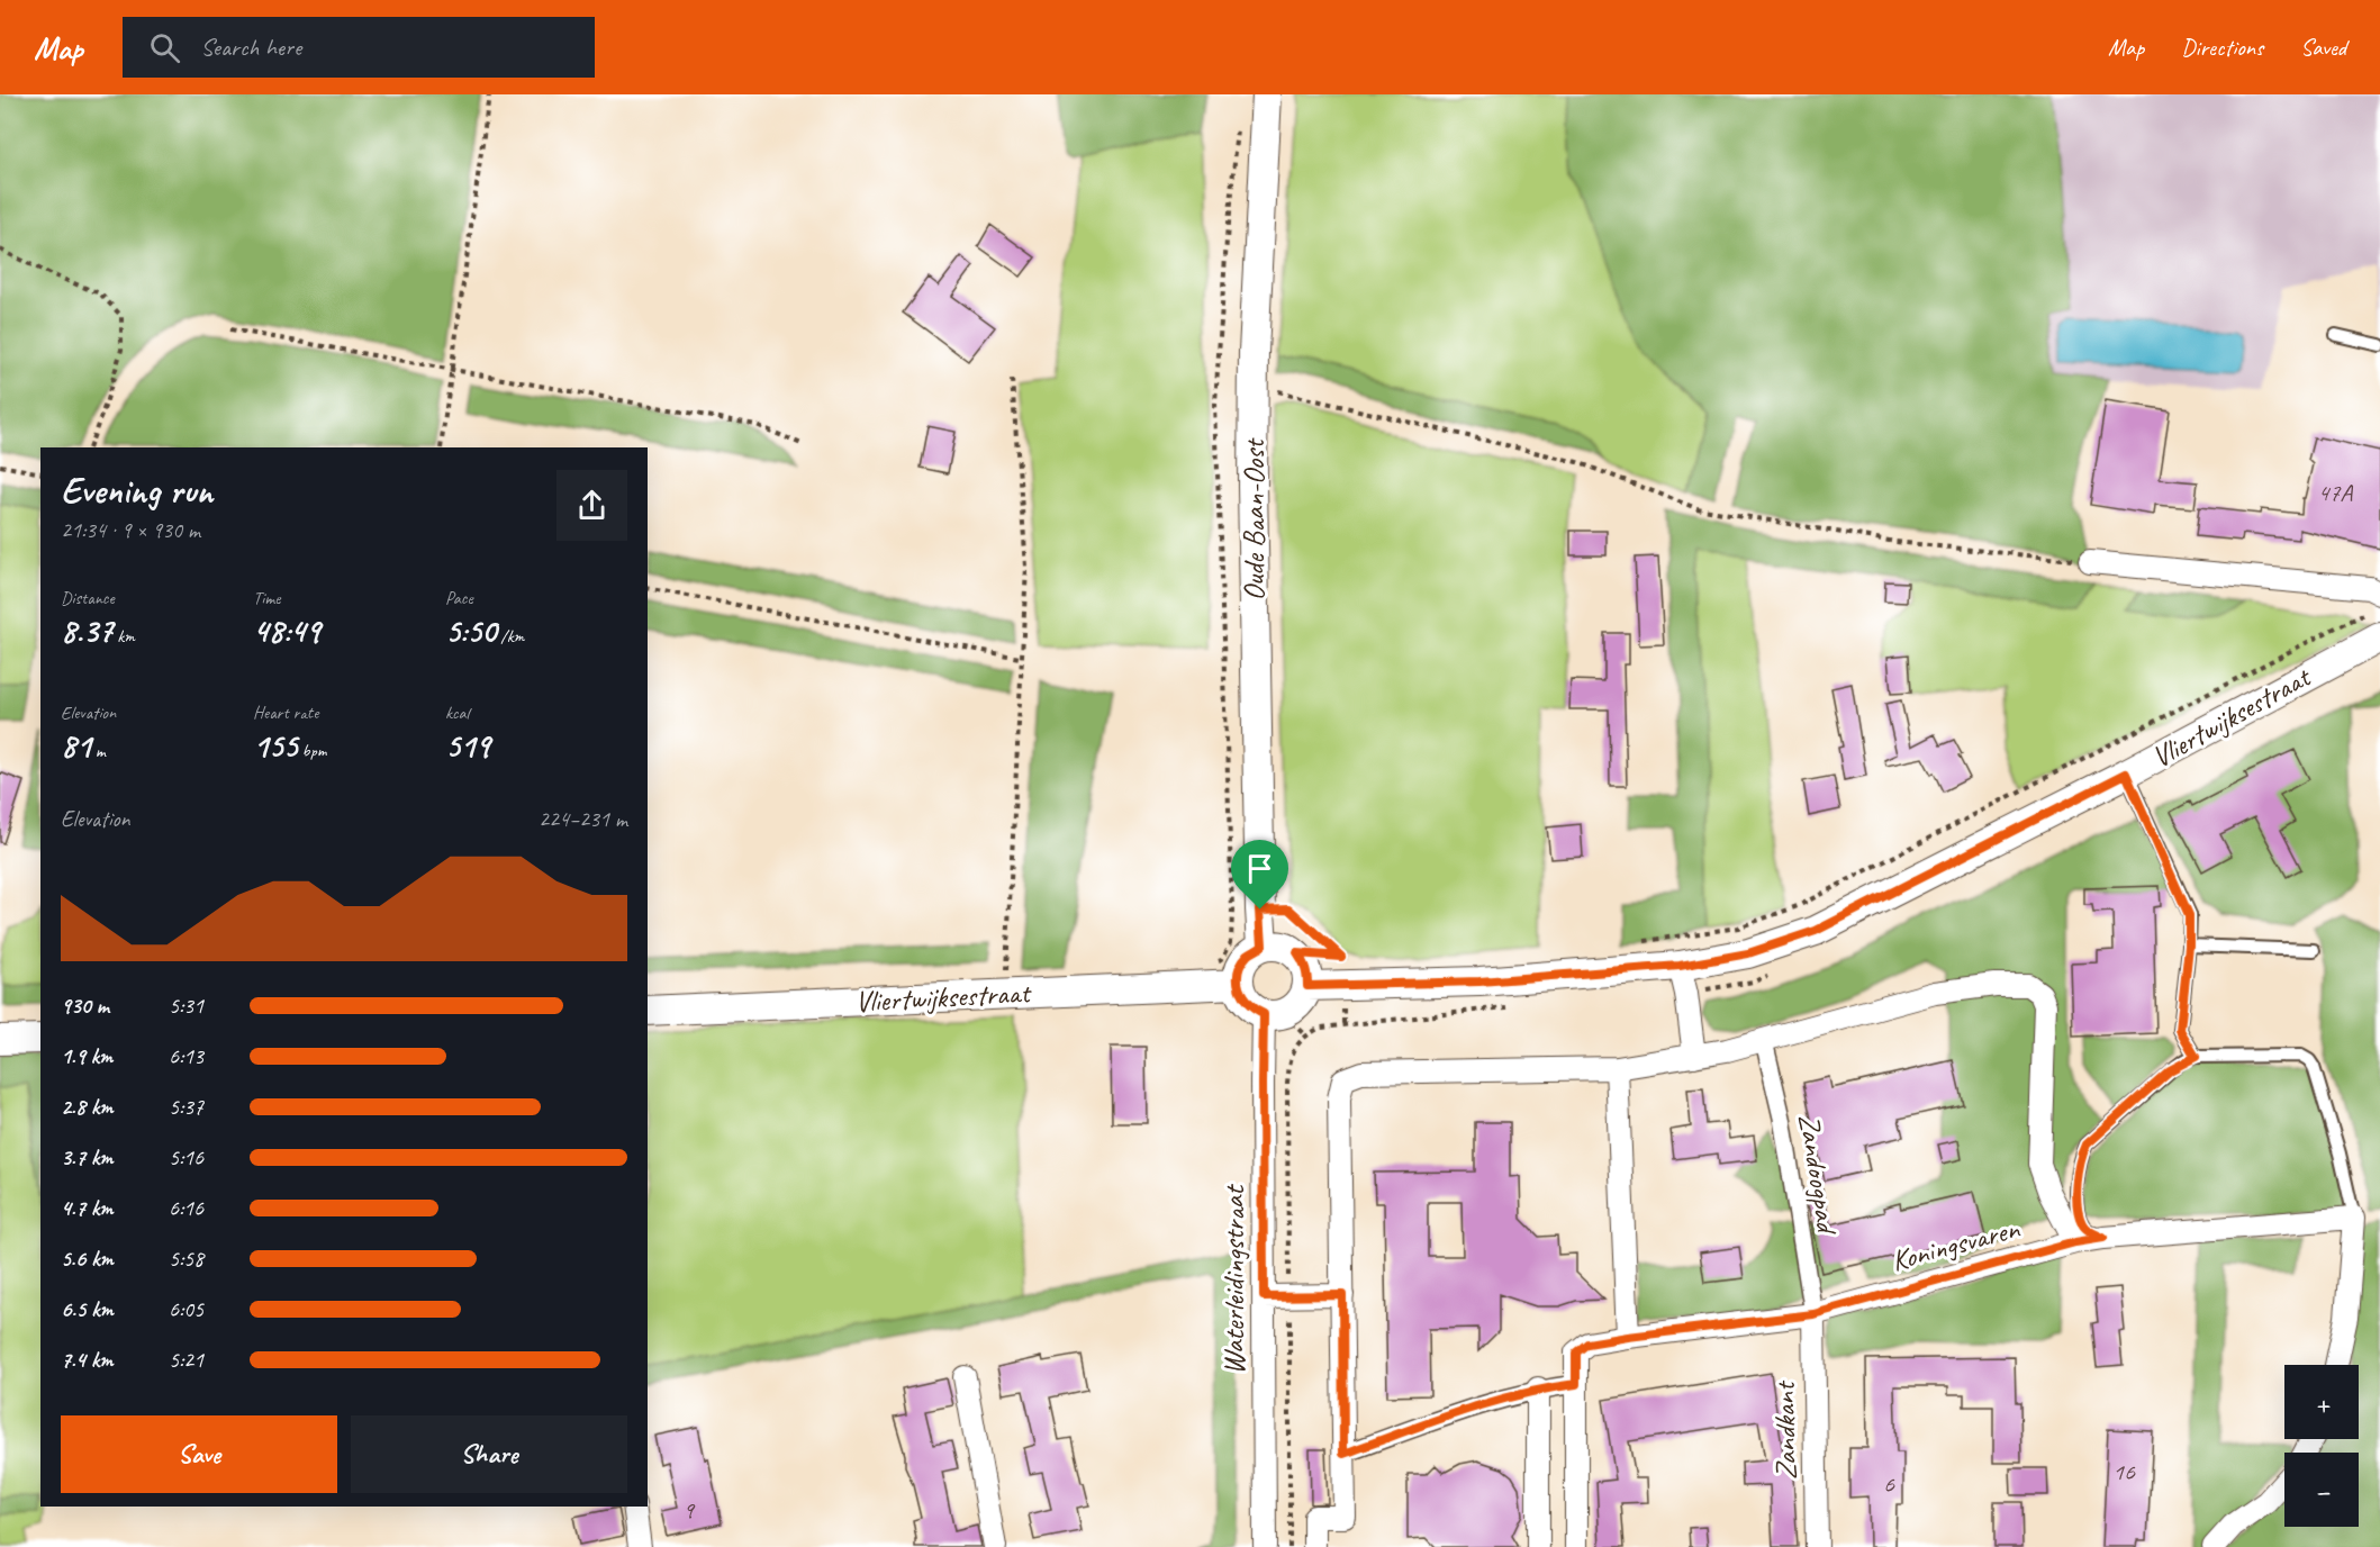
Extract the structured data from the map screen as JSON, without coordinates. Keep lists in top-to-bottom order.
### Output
{
  "streets": {
    "street": [
      "Oude Baan-Oost",
      "Vliertwijksestraat",
      "Zandoogpad",
      "Koningsvaren",
      "Waterleidingstraat",
      "Zandkant"
    ]
  },
  "crossings": [
    ["Oude Baan-Oost", "Vliertwijksestraat"],
    ["Oude Baan-Oost", "Waterleidingstraat"],
    ["Vliertwijksestraat", "Waterleidingstraat"],
    ["Zandoogpad", "Koningsvaren"],
    ["Zandoogpad", "Zandkant"],
    ["Koningsvaren", "Zandkant"]
  ],
  "house_numbers": [
    "47A",
    "16",
    "6",
    "9"
  ],
  "page": {
    "header": "Map",
    "search": "Search here",
    "nav": ["Map", "Directions", "Saved"],
    "heading": ["Evening run", "21:34 · 9 × 930 m"],
    "stats": [
      ["Distance", "8.37 km"],
      ["Time", "48:49"],
      ["Pace", "5:50 /km"],
      ["Elevation", "81 m"],
      ["Heart rate", "155 bpm"],
      ["kcal", "519"]
    ],
    "chart": ["Elevation", "224–231 m"],
    "list": [
      {
        "name": "930 m",
        "note": "5:31"
      },
      {
        "name": "1.9 km",
        "note": "6:13"
      },
      {
        "name": "2.8 km",
        "note": "5:37"
      },
      {
        "name": "3.7 km",
        "note": "5:16"
      },
      {
        "name": "4.7 km",
        "note": "6:16"
      },
      {
        "name": "5.6 km",
        "note": "5:58"
      },
      {
        "name": "6.5 km",
        "note": "6:05"
      },
      {
        "name": "7.4 km",
        "note": "5:21"
      }
    ],
    "map_buttons": ["+", "−"],
    "buttons": ["Save", "Share"]
  }
}
